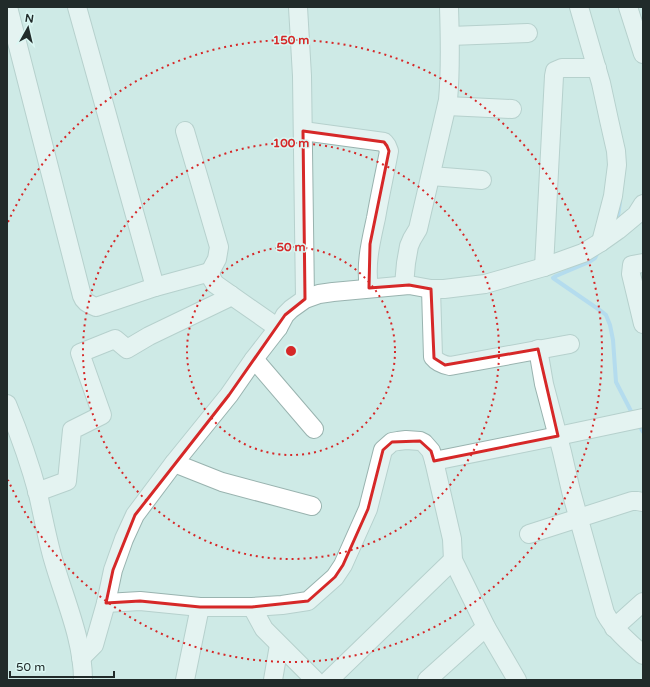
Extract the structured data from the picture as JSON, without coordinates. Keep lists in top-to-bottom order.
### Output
{
  "scale_bar": "50 m",
  "north": "top",
  "rings": ["150 m", "100 m", "50 m"]
}
